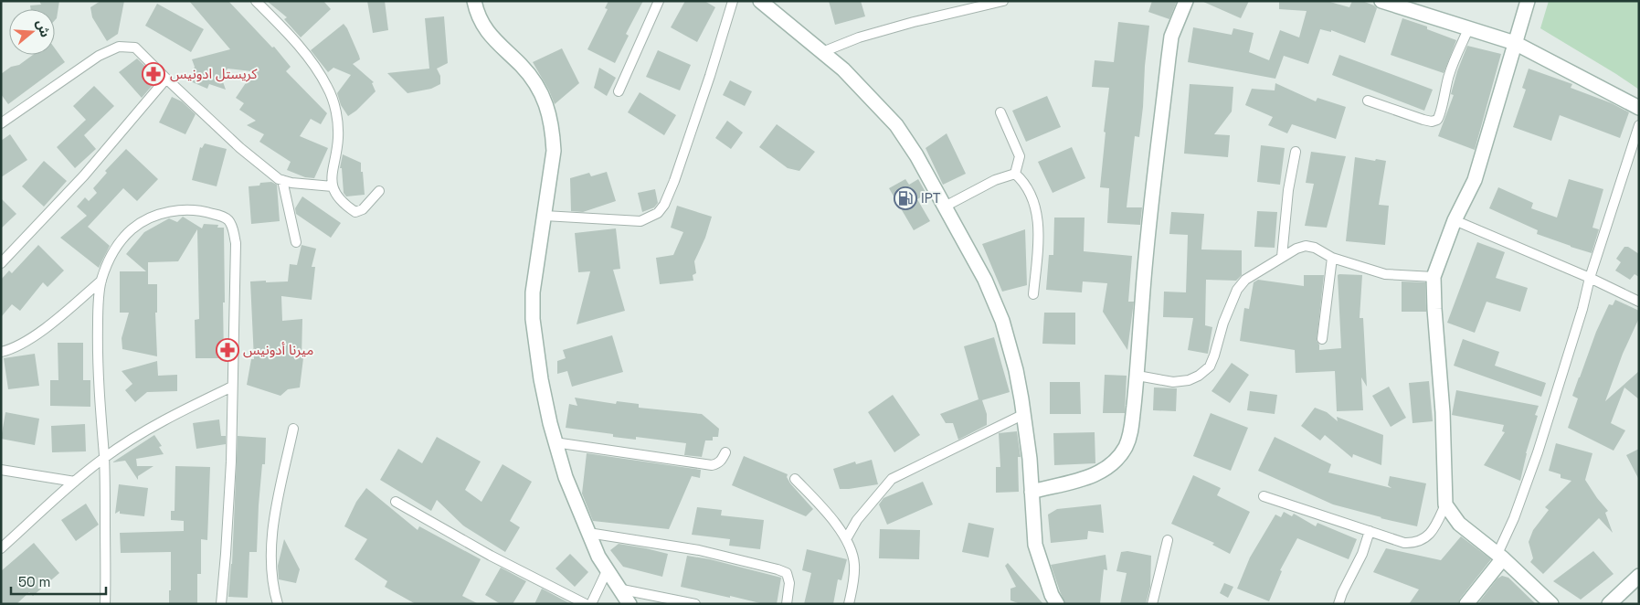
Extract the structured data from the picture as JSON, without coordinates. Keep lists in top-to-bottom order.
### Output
{
  "places": {
    "pharmacy": ["كريستل ادونيس", "ميرنا أدونيس"],
    "fuel station": ["IPT"]
  },
  "scale_bar": "50 m",
  "north": "right"
}
